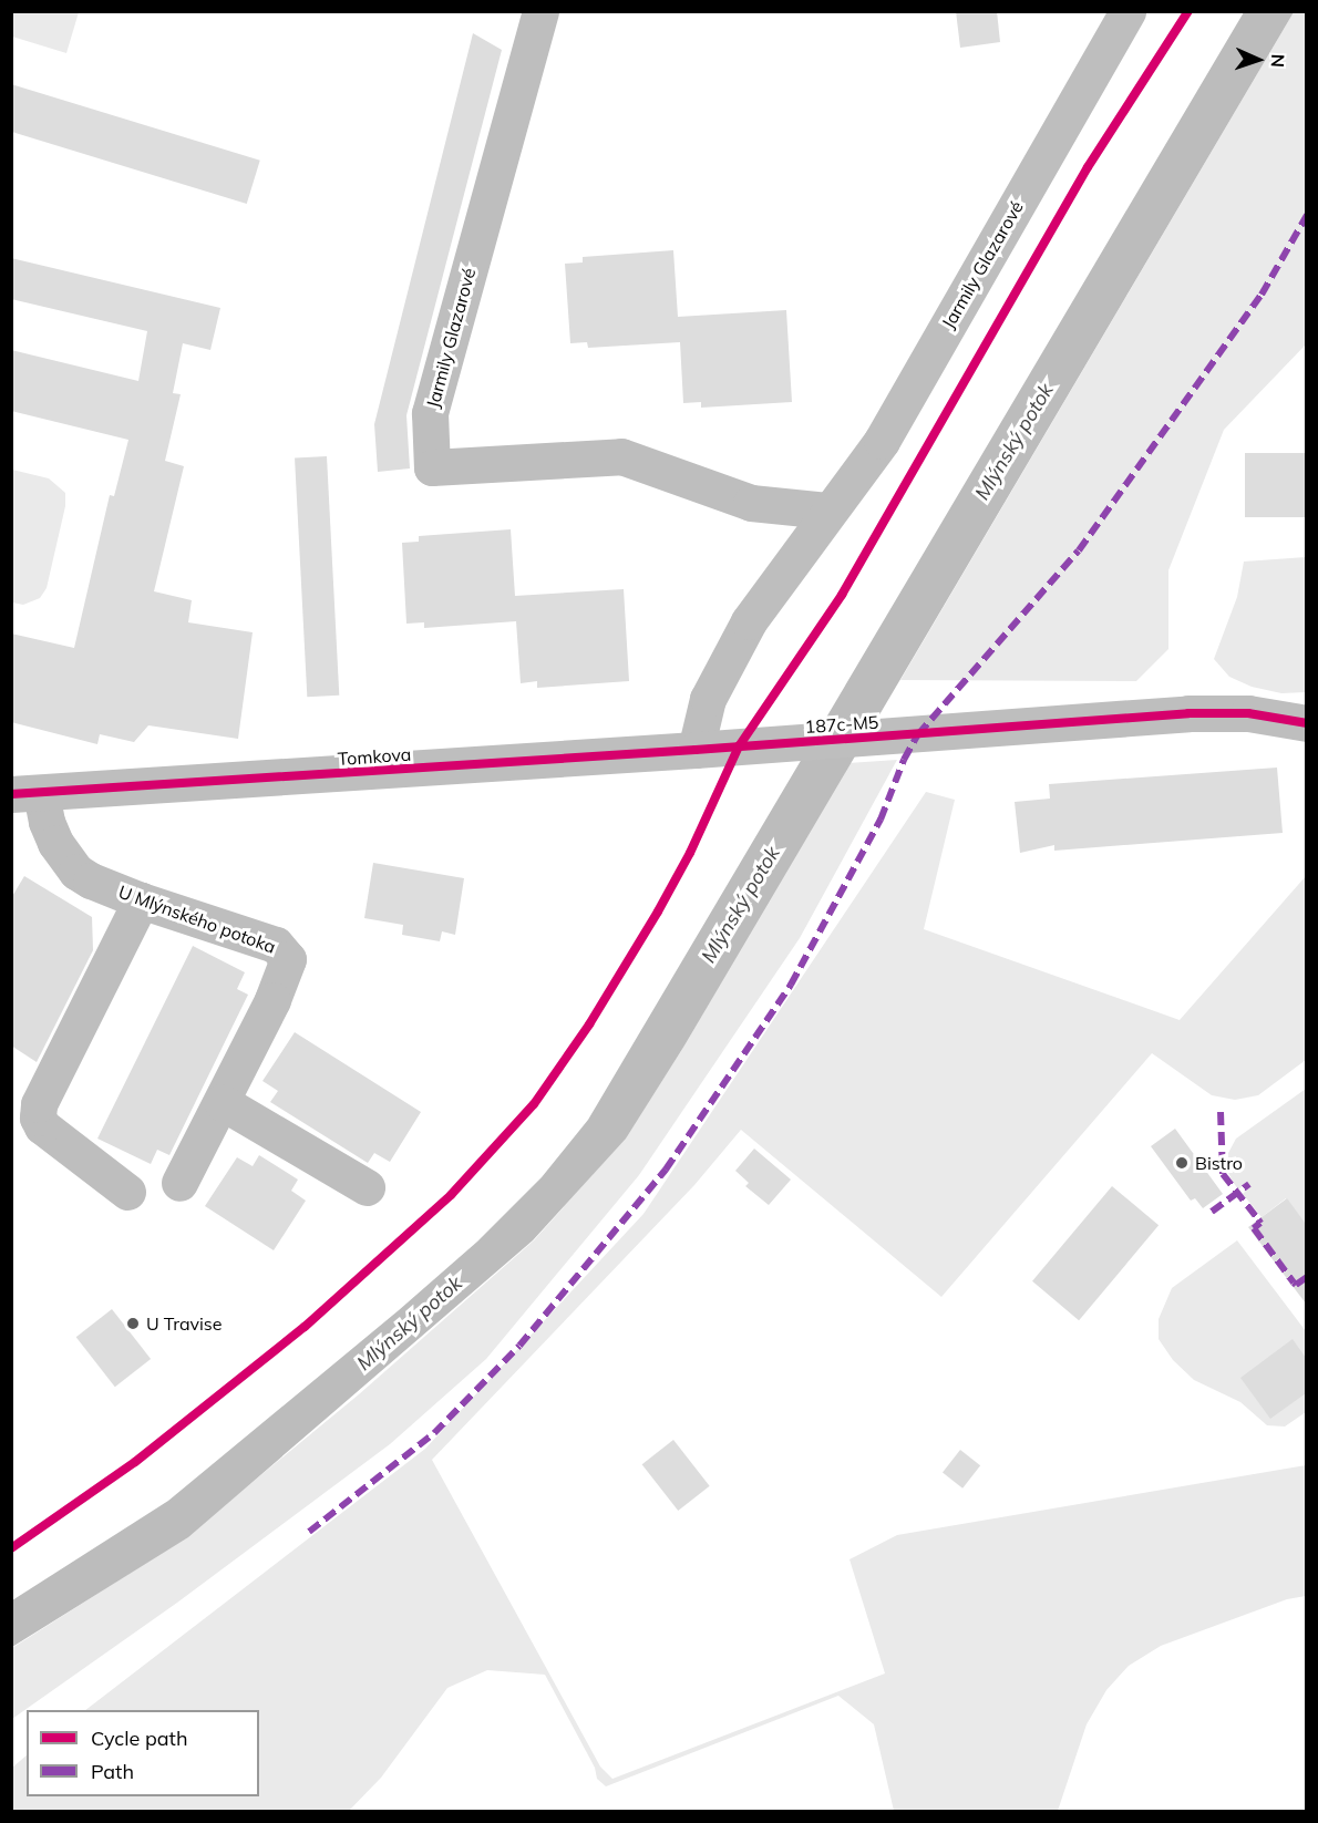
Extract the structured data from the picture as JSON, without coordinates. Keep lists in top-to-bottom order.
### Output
{
  "streets": {
    "street": [
      "Jarmily Glazarové",
      "187c-M5",
      "Tomkova",
      "U Mlýnského potoka"
    ]
  },
  "crossings": [
    ["Jarmily Glazarové", "Tomkova"],
    ["187c-M5", "Tomkova"],
    ["Tomkova", "U Mlýnského potoka"]
  ],
  "water": ["Mlýnský potok"],
  "places": ["Bistro", "U Travise"],
  "legend": ["Cycle path", "Path"],
  "north": "right"
}
